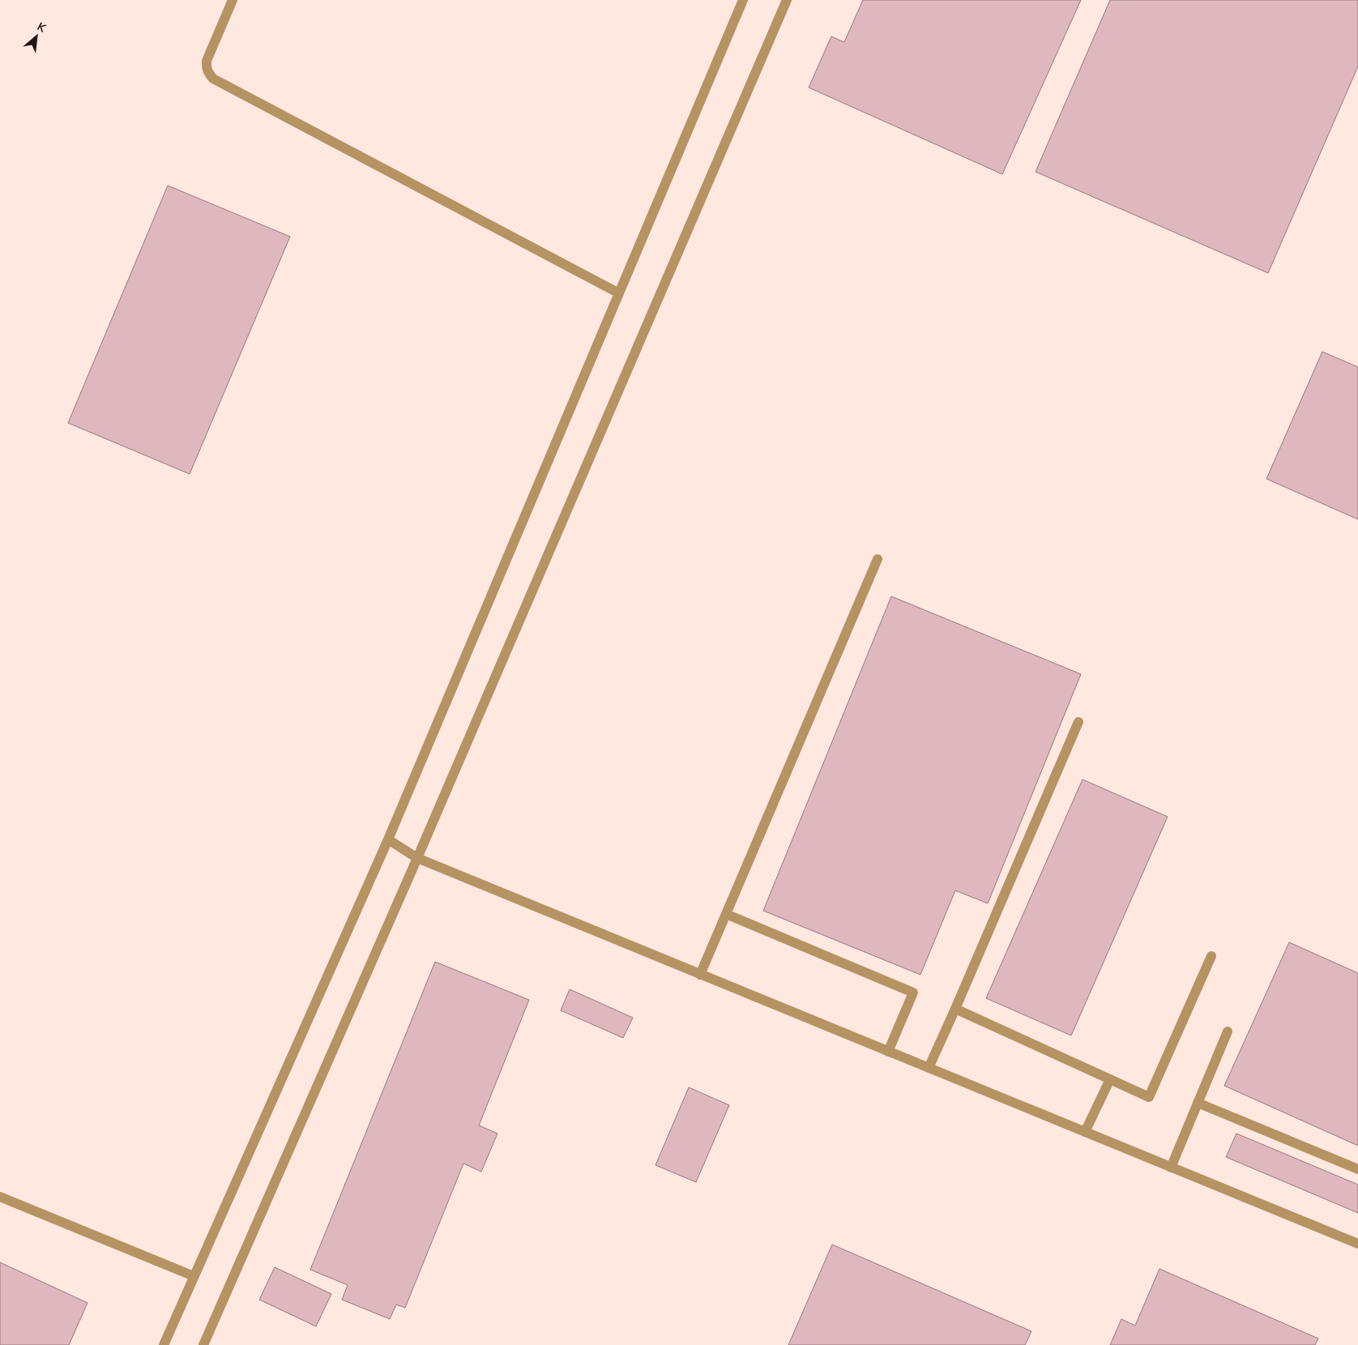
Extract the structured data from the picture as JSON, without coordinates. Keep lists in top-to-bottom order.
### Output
{
  "north": "top right"
}
